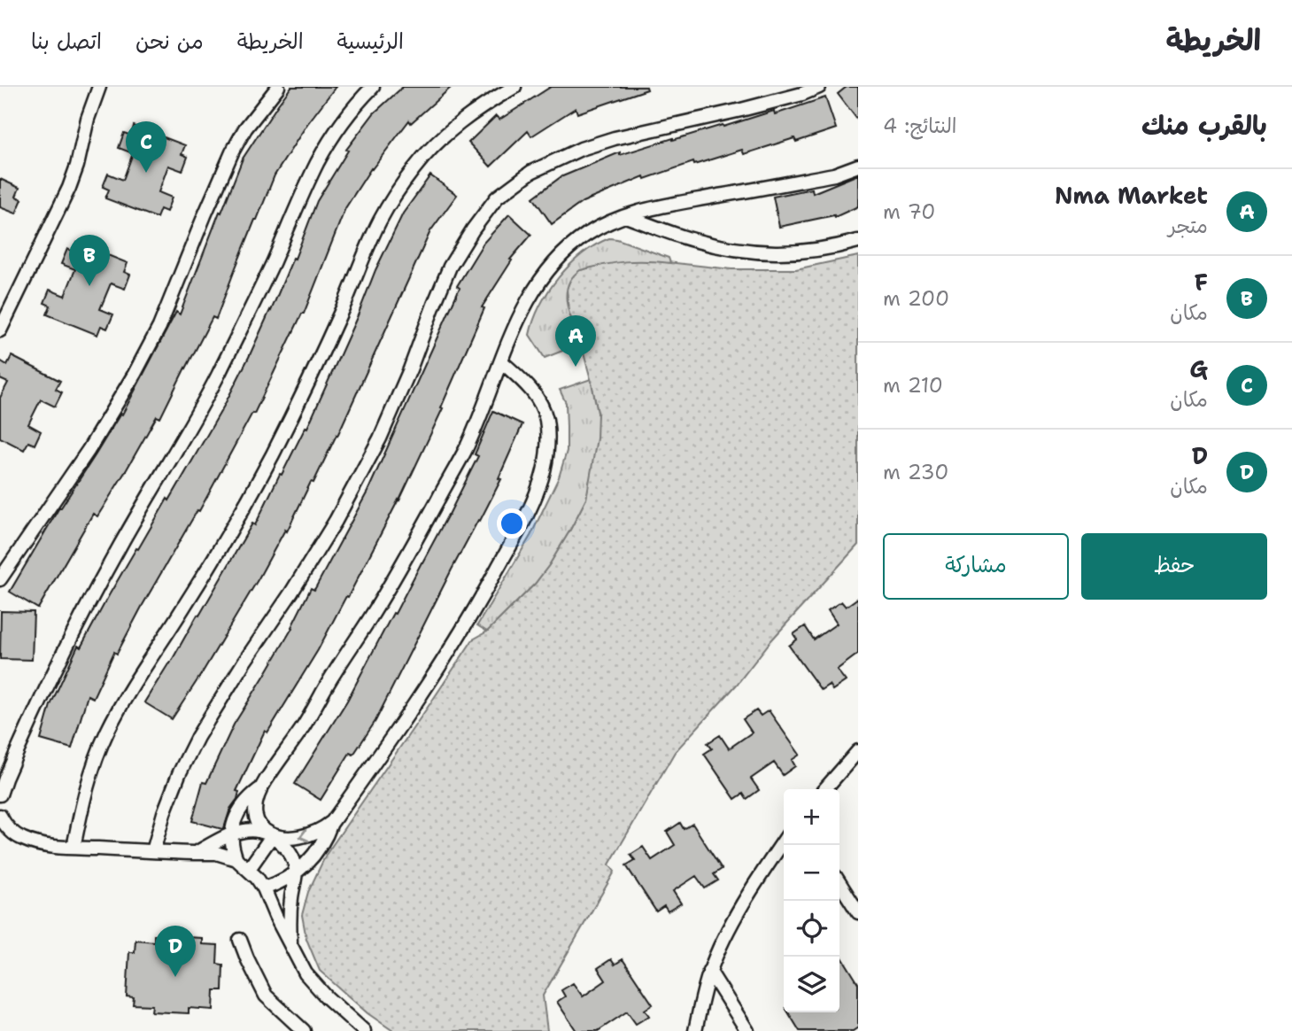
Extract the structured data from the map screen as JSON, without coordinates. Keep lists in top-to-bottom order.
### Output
{
  "page": {
    "header": "الخريطة",
    "nav": [
      "الرئيسية",
      "الخريطة",
      "من نحن",
      "اتصل بنا"
    ],
    "heading": ["بالقرب منك", "النتائج: 4"],
    "pins": [
      "C",
      "B",
      "A",
      "D"
    ],
    "list": [
      {
        "mark": "A",
        "name": "Nma Market",
        "note": "متجر",
        "value": "70 m"
      },
      {
        "mark": "B",
        "name": "F",
        "note": "مكان",
        "value": "200 m"
      },
      {
        "mark": "C",
        "name": "G",
        "note": "مكان",
        "value": "210 m"
      },
      {
        "mark": "D",
        "name": "D",
        "note": "مكان",
        "value": "230 m"
      }
    ],
    "buttons": ["حفظ", "مشاركة"],
    "map_buttons": ["+", "−"]
  }
}
